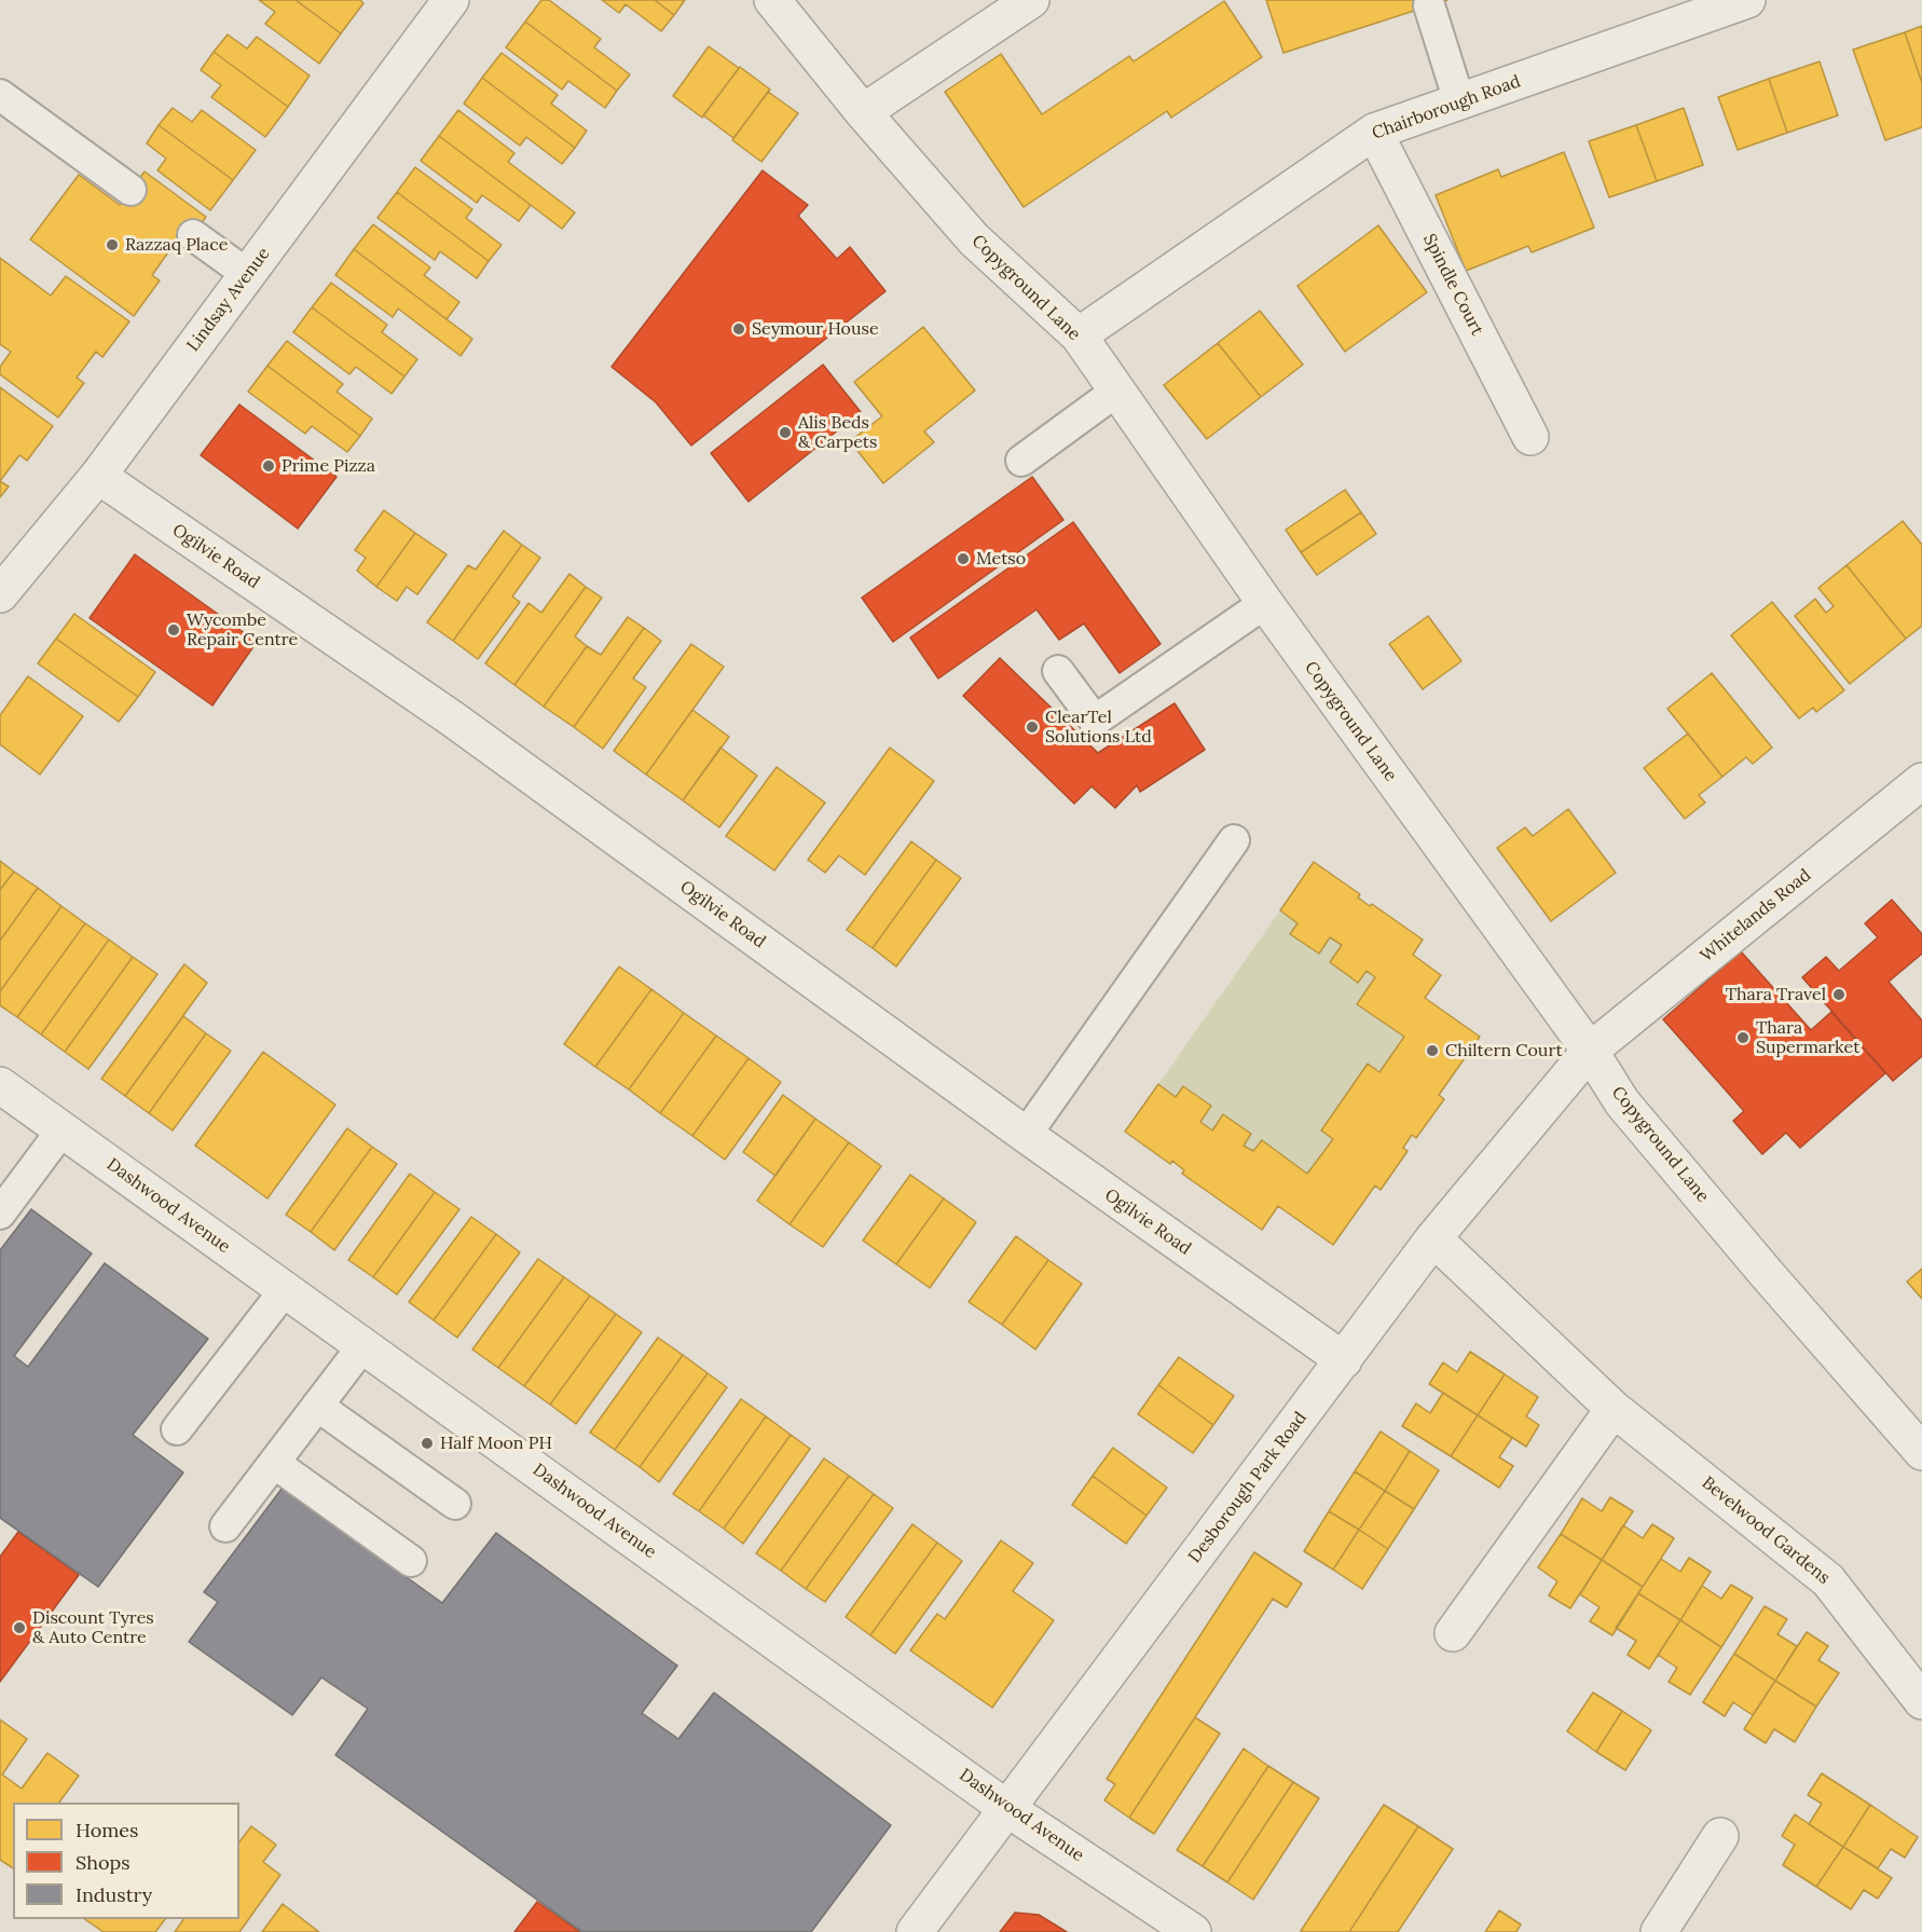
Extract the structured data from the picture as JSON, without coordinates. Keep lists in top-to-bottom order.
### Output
{
  "streets": {
    "street": [
      "Chairborough Road",
      "Spindle Court",
      "Copyground Lane",
      "Lindsay Avenue",
      "Ogilvie Road",
      "Whitelands Road",
      "Dashwood Avenue",
      "Desborough Park Road",
      "Bevelwood Gardens"
    ]
  },
  "crossings": [
    ["Chairborough Road", "Spindle Court"],
    ["Chairborough Road", "Copyground Lane"],
    ["Copyground Lane", "Whitelands Road"],
    ["Copyground Lane", "Desborough Park Road"],
    ["Lindsay Avenue", "Ogilvie Road"],
    ["Ogilvie Road", "Desborough Park Road"],
    ["Whitelands Road", "Desborough Park Road"],
    ["Dashwood Avenue", "Desborough Park Road"],
    ["Desborough Park Road", "Bevelwood Gardens"]
  ],
  "places": [
    "Razzaq Place",
    "Seymour House",
    "Alis Beds & Carpets",
    "Prime Pizza",
    "Metso",
    "Wycombe Repair Centre",
    "ClearTel Solutions Ltd",
    "Thara Travel",
    "Thara Supermarket",
    "Chiltern Court",
    "Half Moon PH",
    "Discount Tyres & Auto Centre"
  ],
  "legend": ["Homes", "Shops", "Industry"]
}
